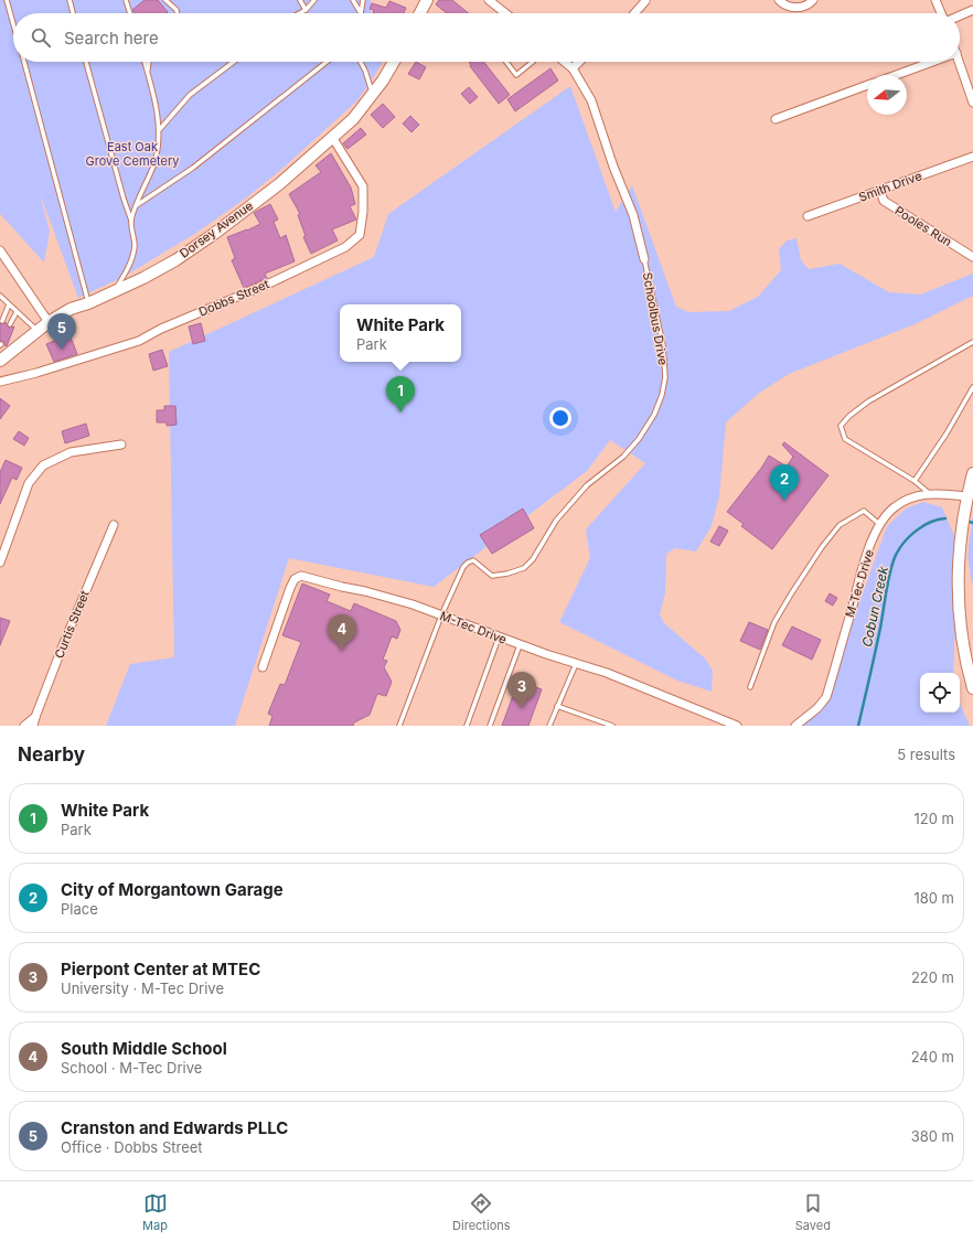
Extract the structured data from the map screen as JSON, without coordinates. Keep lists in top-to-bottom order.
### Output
{
  "streets": {
    "street": [
      "Smith Drive",
      "Pooles Run",
      "Dorsey Avenue",
      "Dobbs Street",
      "Schoolbus Drive",
      "M-Tec Drive",
      "Curtis Street"
    ]
  },
  "crossings": [
    ["Smith Drive", "Pooles Run"],
    ["Dorsey Avenue", "Dobbs Street"],
    ["Schoolbus Drive", "M-Tec Drive"]
  ],
  "water": ["Cobun Creek"],
  "parks": ["East Oak Grove Cemetery"],
  "north": "left",
  "page": {
    "search": "Search here",
    "popup": ["White Park", "Park"],
    "pins": [
      "5",
      "1",
      "2",
      "4",
      "3"
    ],
    "heading": ["Nearby", "5 results"],
    "list": [
      {
        "mark": "1",
        "name": "White Park",
        "note": "Park",
        "value": "120 m"
      },
      {
        "mark": "2",
        "name": "City of Morgantown Garage",
        "note": "Place",
        "value": "180 m"
      },
      {
        "mark": "3",
        "name": "Pierpont Center at MTEC",
        "note": "University · M-Tec Drive",
        "value": "220 m"
      },
      {
        "mark": "4",
        "name": "South Middle School",
        "note": "School · M-Tec Drive",
        "value": "240 m"
      },
      {
        "mark": "5",
        "name": "Cranston and Edwards PLLC",
        "note": "Office · Dobbs Street",
        "value": "380 m"
      }
    ],
    "nav": ["Map", "Directions", "Saved"]
  }
}
